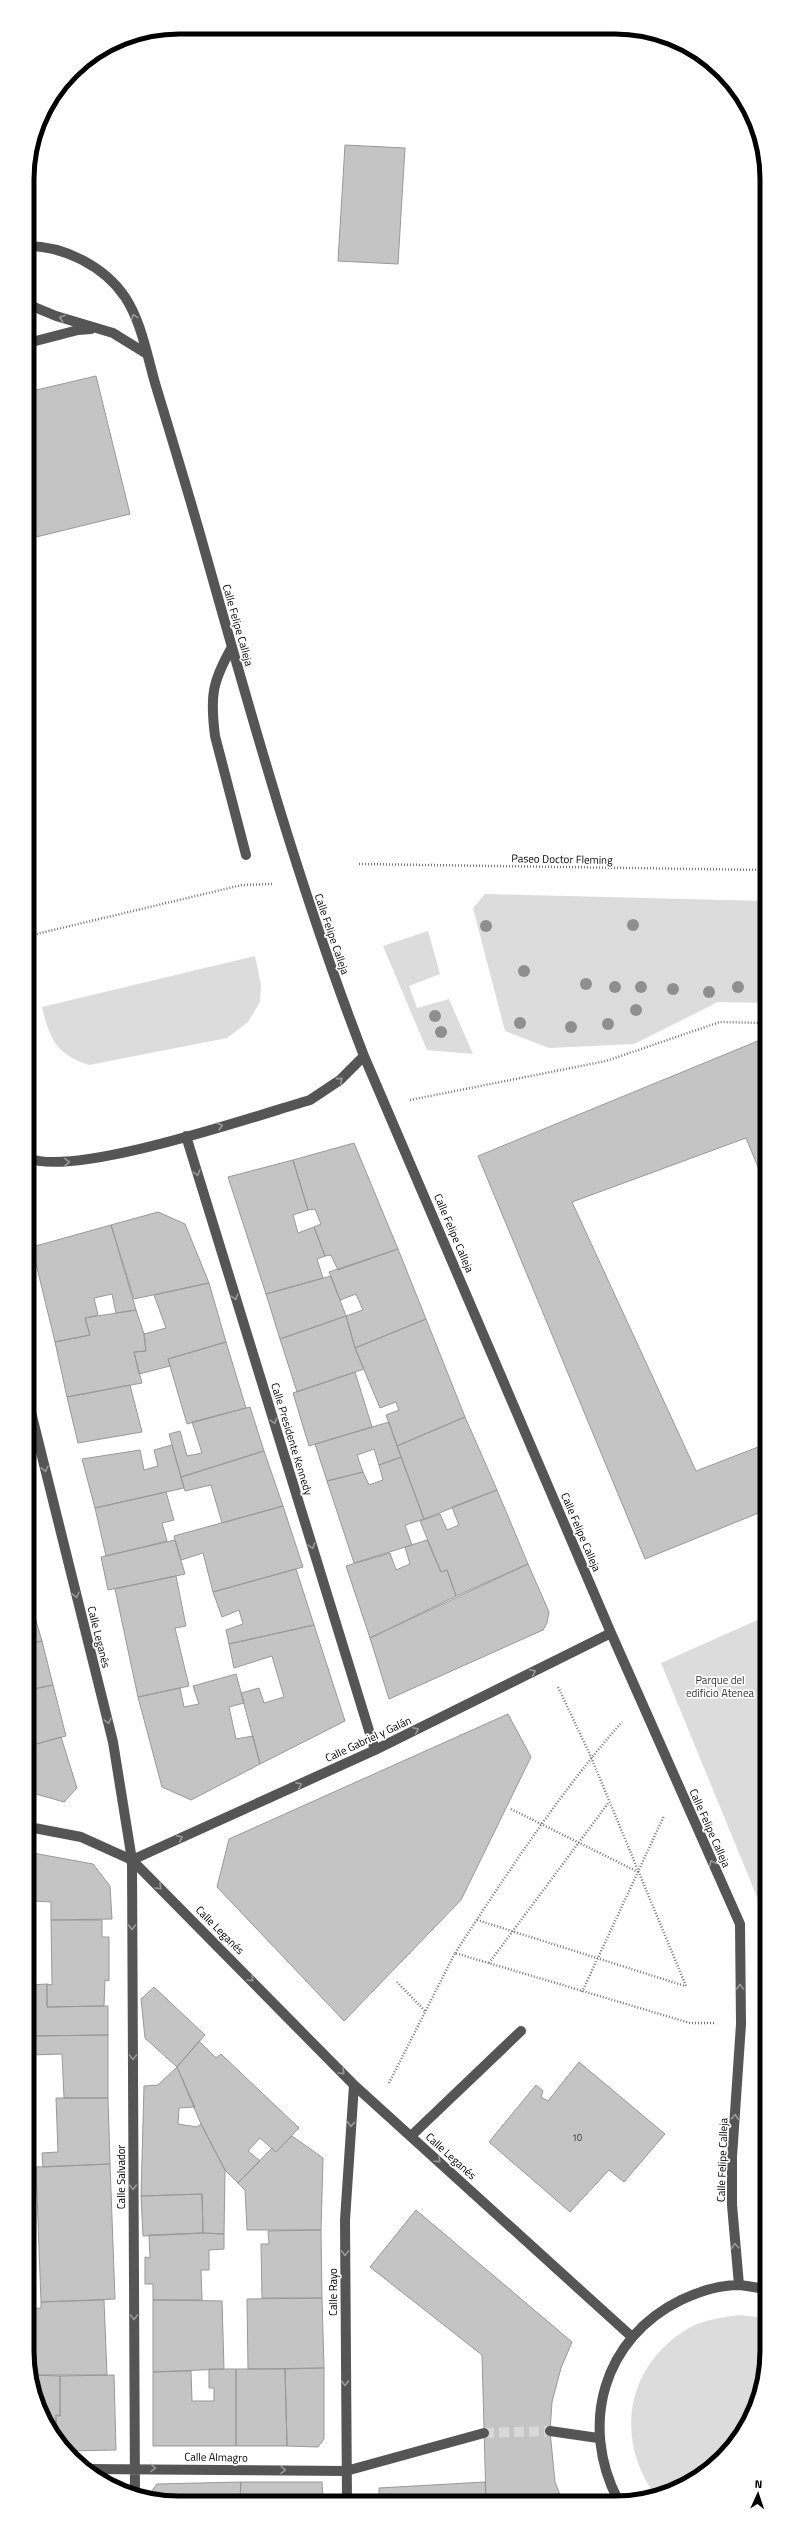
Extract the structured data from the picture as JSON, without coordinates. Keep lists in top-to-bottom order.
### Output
{
  "streets": {
    "street": [
      "Calle Felipe Calleja",
      "Calle Presidente Kennedy",
      "Calle Leganés",
      "Calle Gabriel y Galán",
      "Calle Salvador",
      "Calle Rayo",
      "Calle Almagro"
    ],
    "path": ["Paseo Doctor Fleming"]
  },
  "crossings": [
    ["Calle Felipe Calleja", "Calle Gabriel y Galán"],
    ["Calle Presidente Kennedy", "Calle Gabriel y Galán"],
    ["Calle Leganés", "Calle Gabriel y Galán"],
    ["Calle Leganés", "Calle Salvador"],
    ["Calle Leganés", "Calle Rayo"],
    ["Calle Gabriel y Galán", "Calle Salvador"],
    ["Calle Salvador", "Calle Almagro"],
    ["Calle Rayo", "Calle Almagro"]
  ],
  "one_way": [
    "Calle Presidente Kennedy",
    "Calle Leganés",
    "Calle Gabriel y Galán",
    "Calle Salvador",
    "Calle Rayo",
    "Calle Almagro"
  ],
  "parks": ["Parque del edificio Atenea"],
  "house_numbers": ["10"],
  "north": "top"
}
